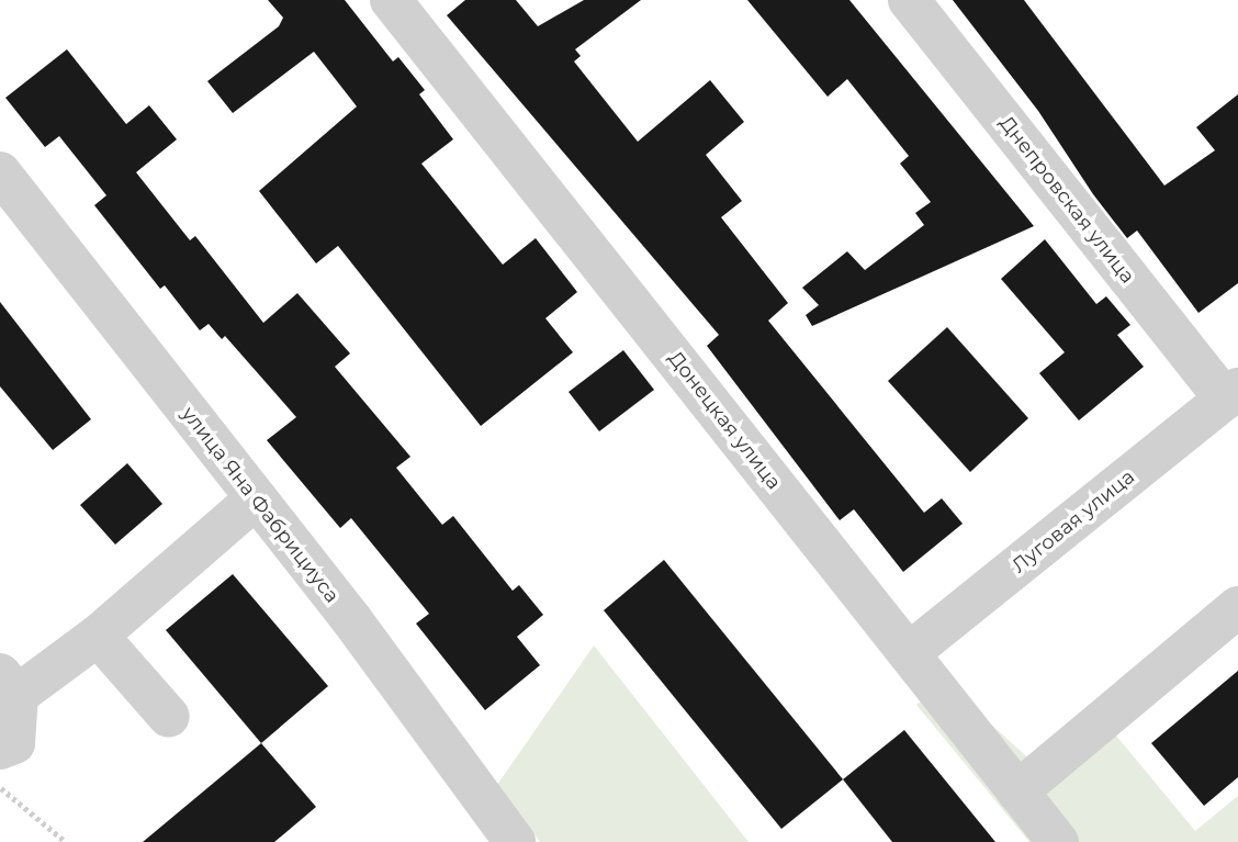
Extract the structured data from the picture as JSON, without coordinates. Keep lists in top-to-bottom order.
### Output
{
  "streets": {
    "street": [
      "Днепровская улица",
      "Донецкая улица",
      "улица Яна Фабрициуса",
      "Луговая улица"
    ]
  },
  "crossings": [
    ["Днепровская улица", "Луговая улица"],
    ["Донецкая улица", "Луговая улица"]
  ]
}
